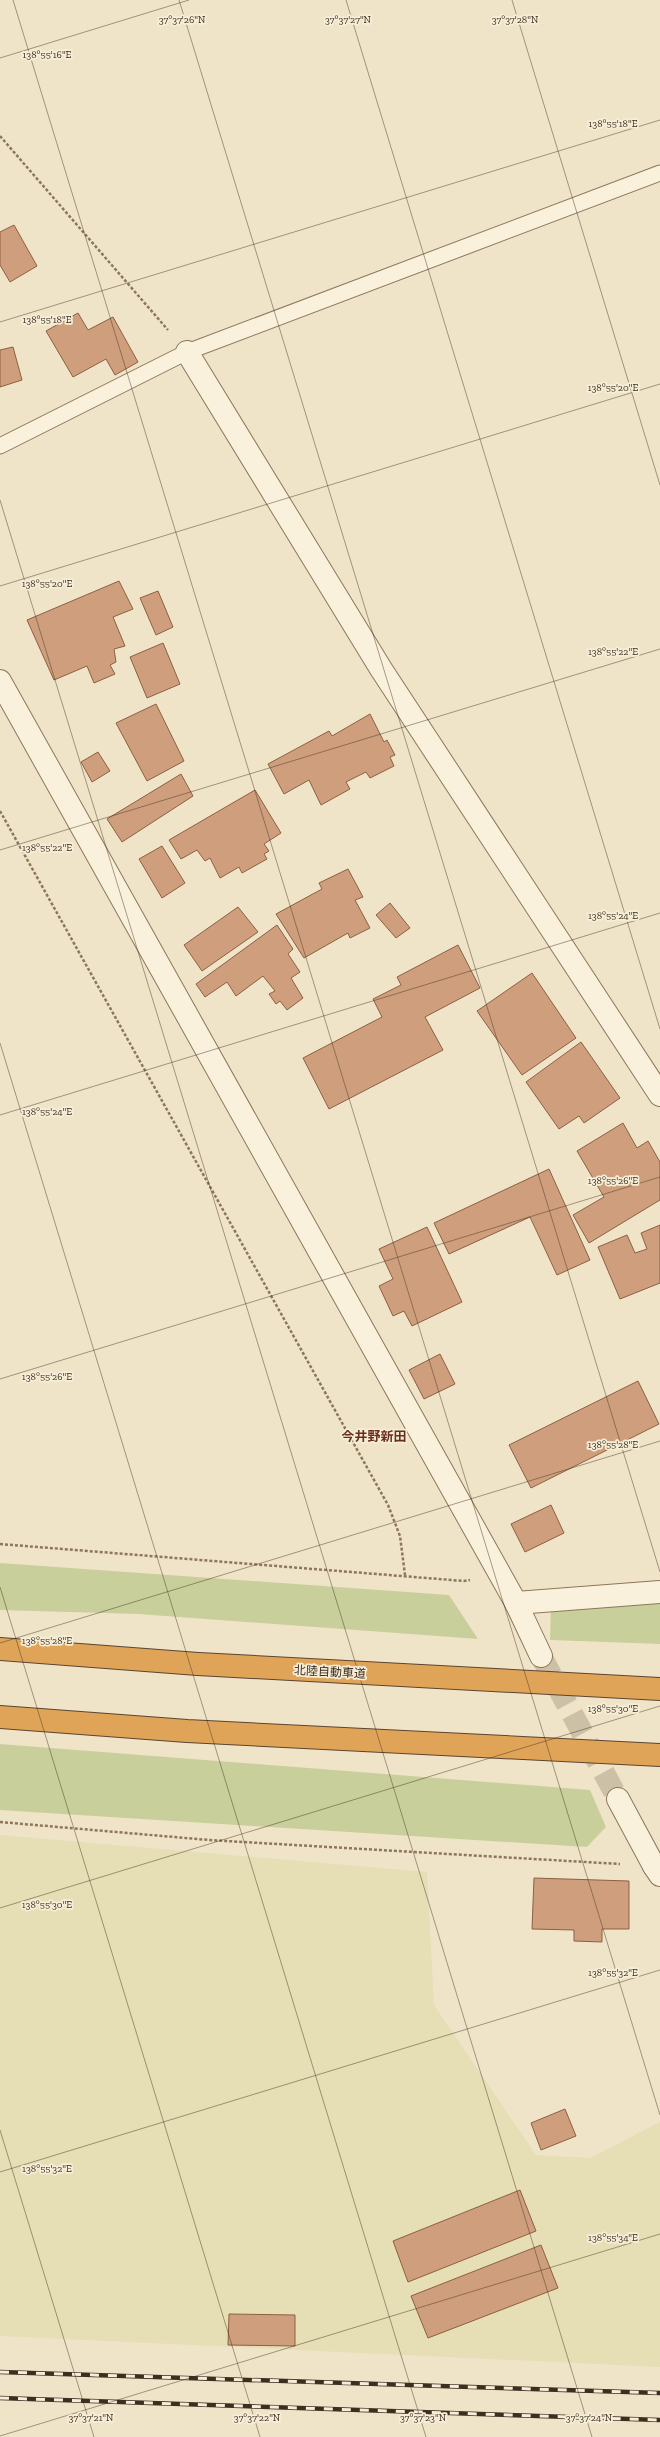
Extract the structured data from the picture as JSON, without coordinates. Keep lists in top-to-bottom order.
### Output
{
  "streets": {
    "highway": ["北陸自動車道"]
  },
  "districts": ["今井野新田"],
  "coordinates": [
    "37°37'26\"N",
    "37°37'27\"N",
    "37°37'28\"N",
    "138°55'16\"E",
    "138°55'18\"E",
    "138°55'20\"E",
    "138°55'22\"E",
    "138°55'24\"E",
    "138°55'26\"E",
    "138°55'28\"E",
    "138°55'30\"E",
    "138°55'32\"E",
    "138°55'34\"E",
    "37°37'21\"N",
    "37°37'22\"N",
    "37°37'23\"N",
    "37°37'24\"N"
  ]
}
